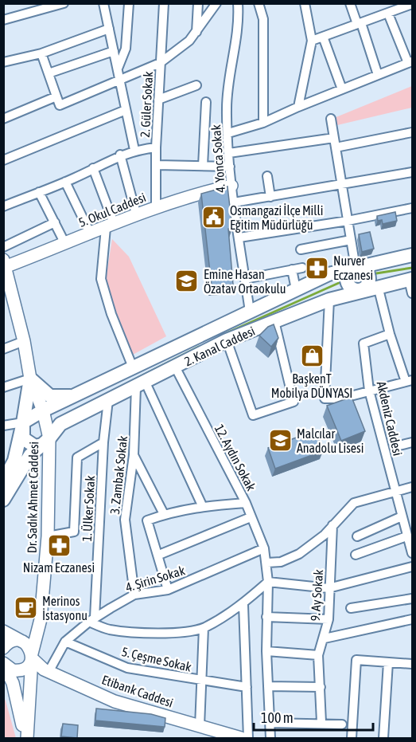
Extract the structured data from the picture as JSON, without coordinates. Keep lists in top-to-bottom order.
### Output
{
  "streets": {
    "main road": [
      "5. Okul Caddesi",
      "2. Kanal Caddesi",
      "Dr. Sadık Ahmet Caddesi",
      "Etibank Caddesi"
    ],
    "street": [
      "2. Güler Sokak",
      "4. Yonca Sokak",
      "Akdeniz Caddesi",
      "12. Aydın Sokak",
      "3. Zambak Sokak",
      "1. Ülker Sokak",
      "4. Şirin Sokak",
      "9. Ay Sokak",
      "5. Çeşme Sokak"
    ]
  },
  "crossings": [
    ["2. Güler Sokak", "5. Okul Caddesi"],
    ["4. Yonca Sokak", "5. Okul Caddesi"],
    ["4. Yonca Sokak", "2. Kanal Caddesi"],
    ["5. Okul Caddesi", "Dr. Sadık Ahmet Caddesi"],
    ["2. Kanal Caddesi", "12. Aydın Sokak"],
    ["2. Kanal Caddesi", "3. Zambak Sokak"],
    ["2. Kanal Caddesi", "Dr. Sadık Ahmet Caddesi"],
    ["2. Kanal Caddesi", "1. Ülker Sokak"],
    ["12. Aydın Sokak", "4. Şirin Sokak"],
    ["3. Zambak Sokak", "4. Şirin Sokak"],
    ["Dr. Sadık Ahmet Caddesi", "Etibank Caddesi"],
    ["1. Ülker Sokak", "4. Şirin Sokak"],
    ["4. Şirin Sokak", "5. Çeşme Sokak"],
    ["4. Şirin Sokak", "Etibank Caddesi"]
  ],
  "places": {
    "public building": ["Osmangazi İlçe Milli Eğitim Müdürlüğü"],
    "pharmacy": ["Nurver Eczanesi", "Nizam Eczanesi"],
    "school or university": ["Emine Hasan Özatav Ortaokulu", "Malcılar Anadolu Lisesi"],
    "shop": ["BaşkenT Mobilya DÜNYASI"],
    "cafe": ["Merinos İstasyonu"]
  },
  "scale_bar": "100 m"
}
